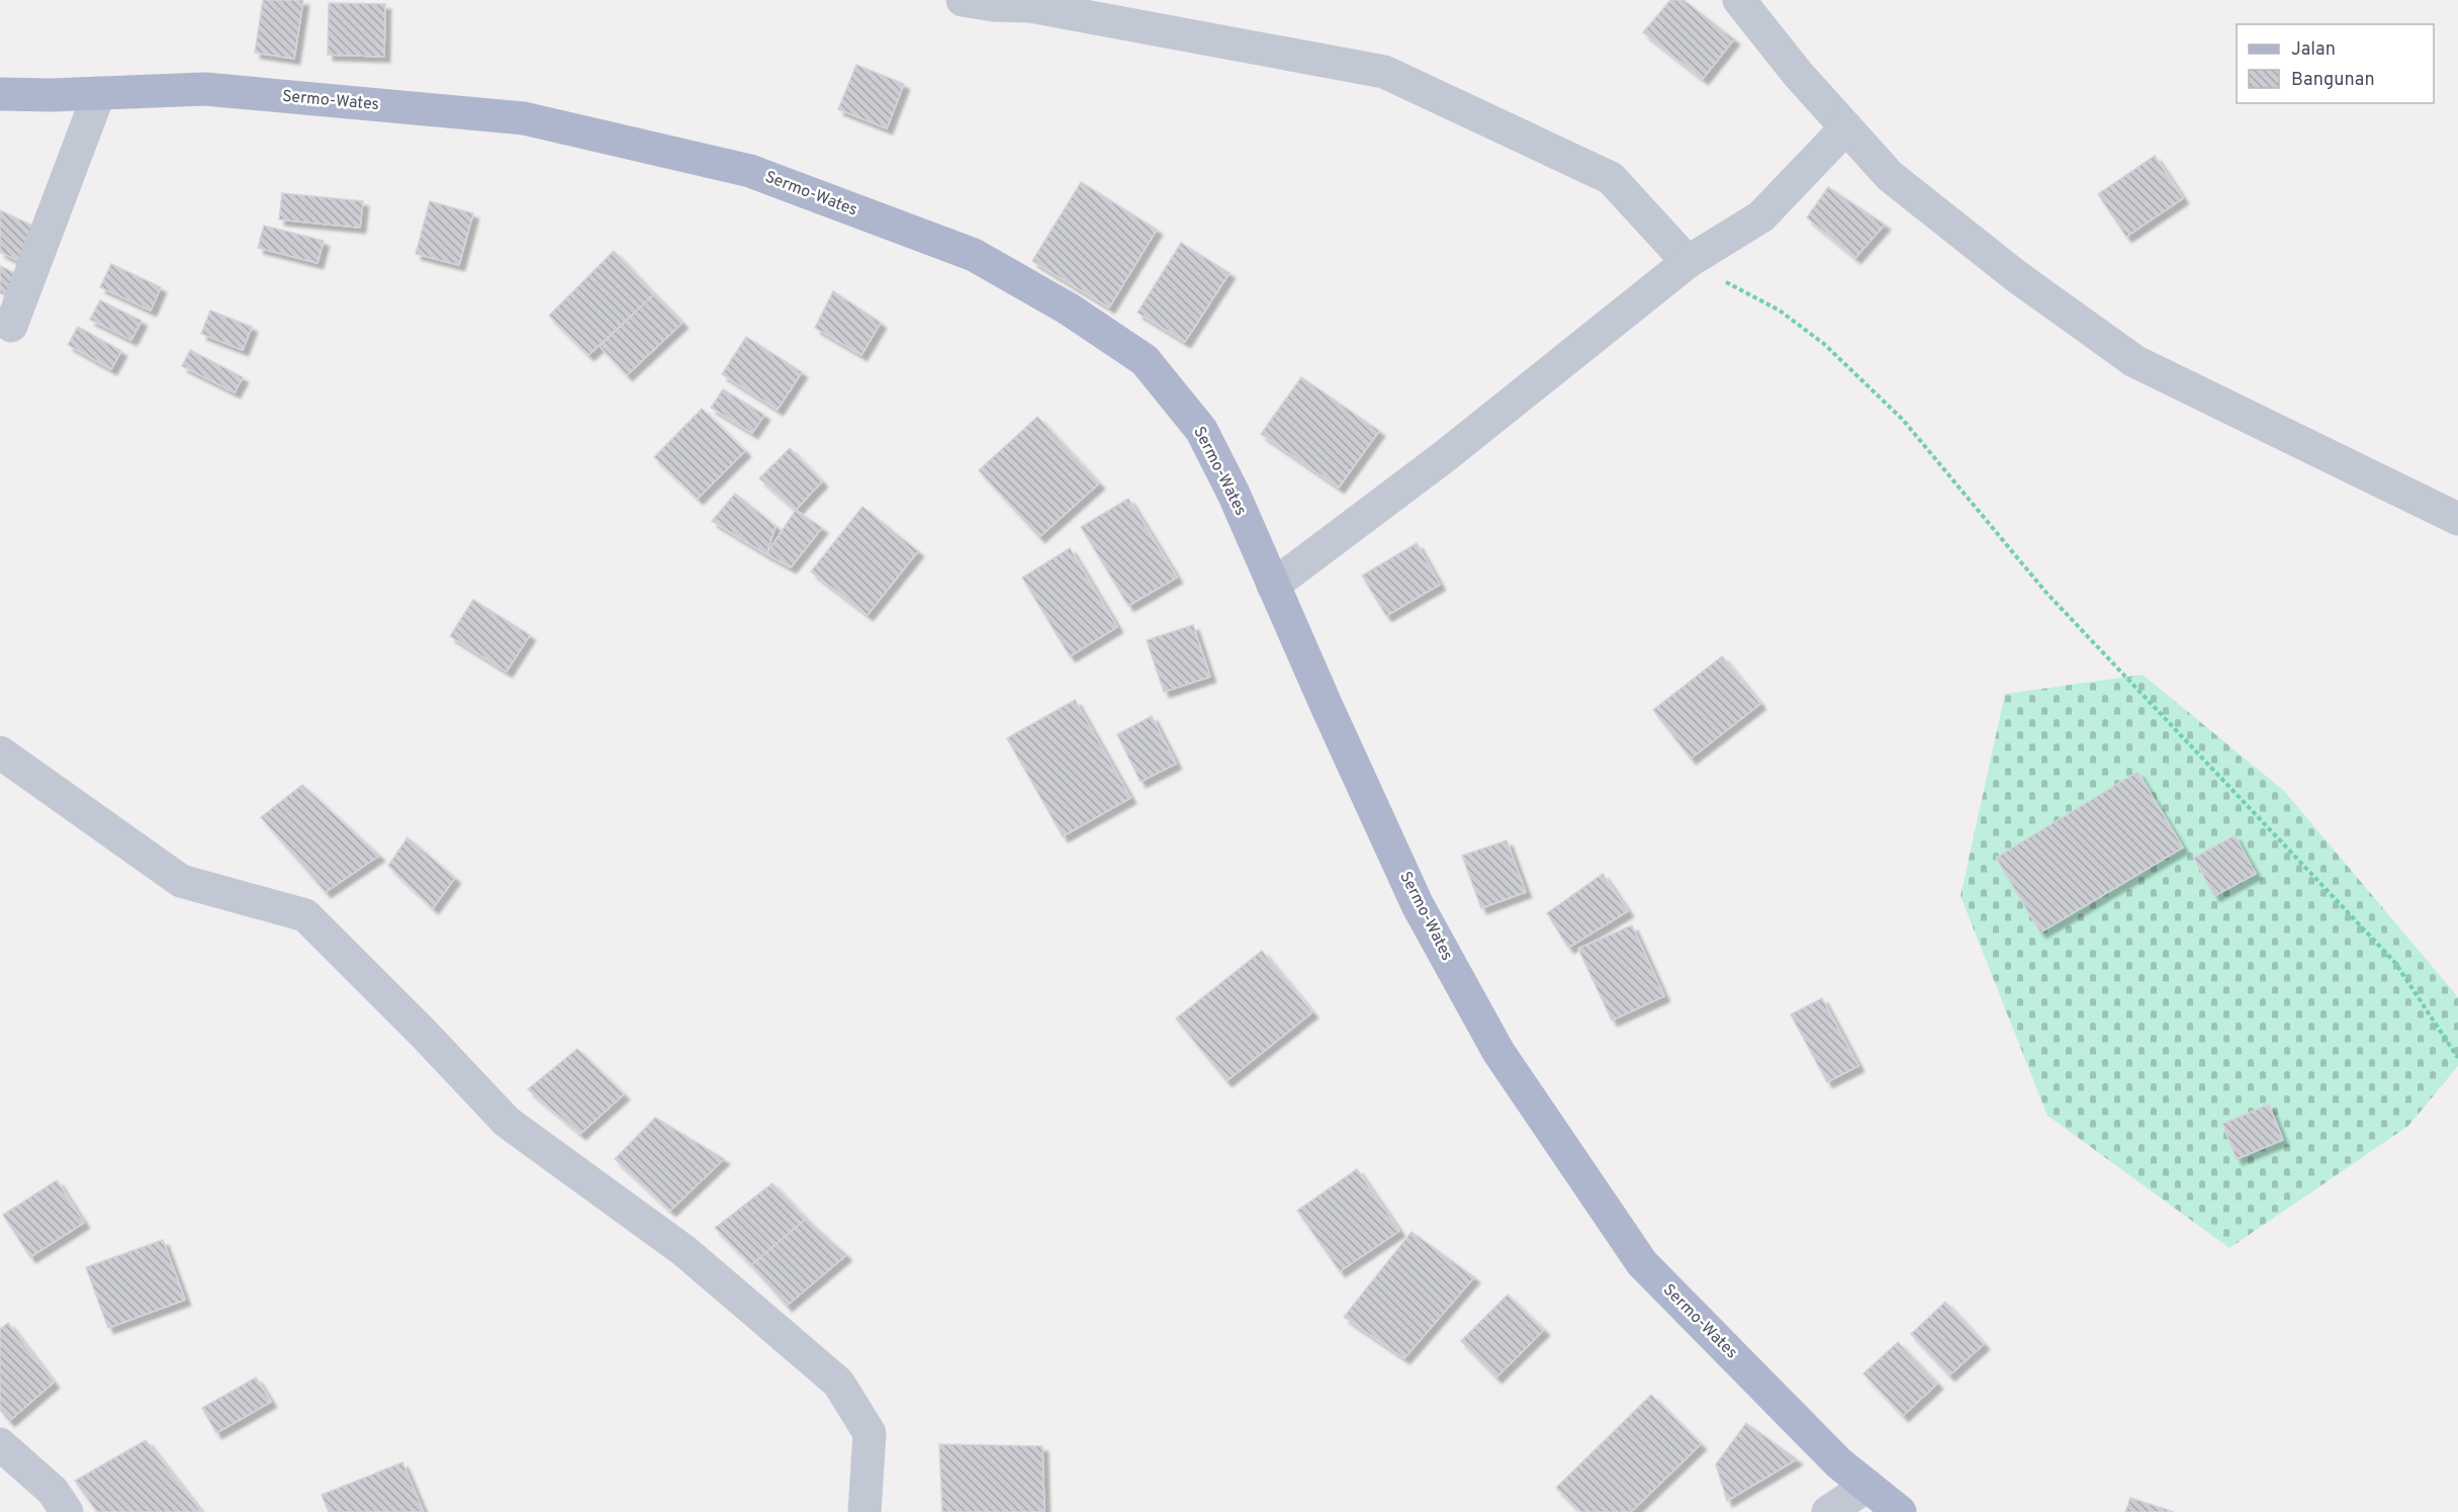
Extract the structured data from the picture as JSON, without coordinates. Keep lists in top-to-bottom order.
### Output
{
  "streets": {
    "main road": ["Sermo-Wates"]
  },
  "legend": ["Jalan", "Bangunan"]
}
